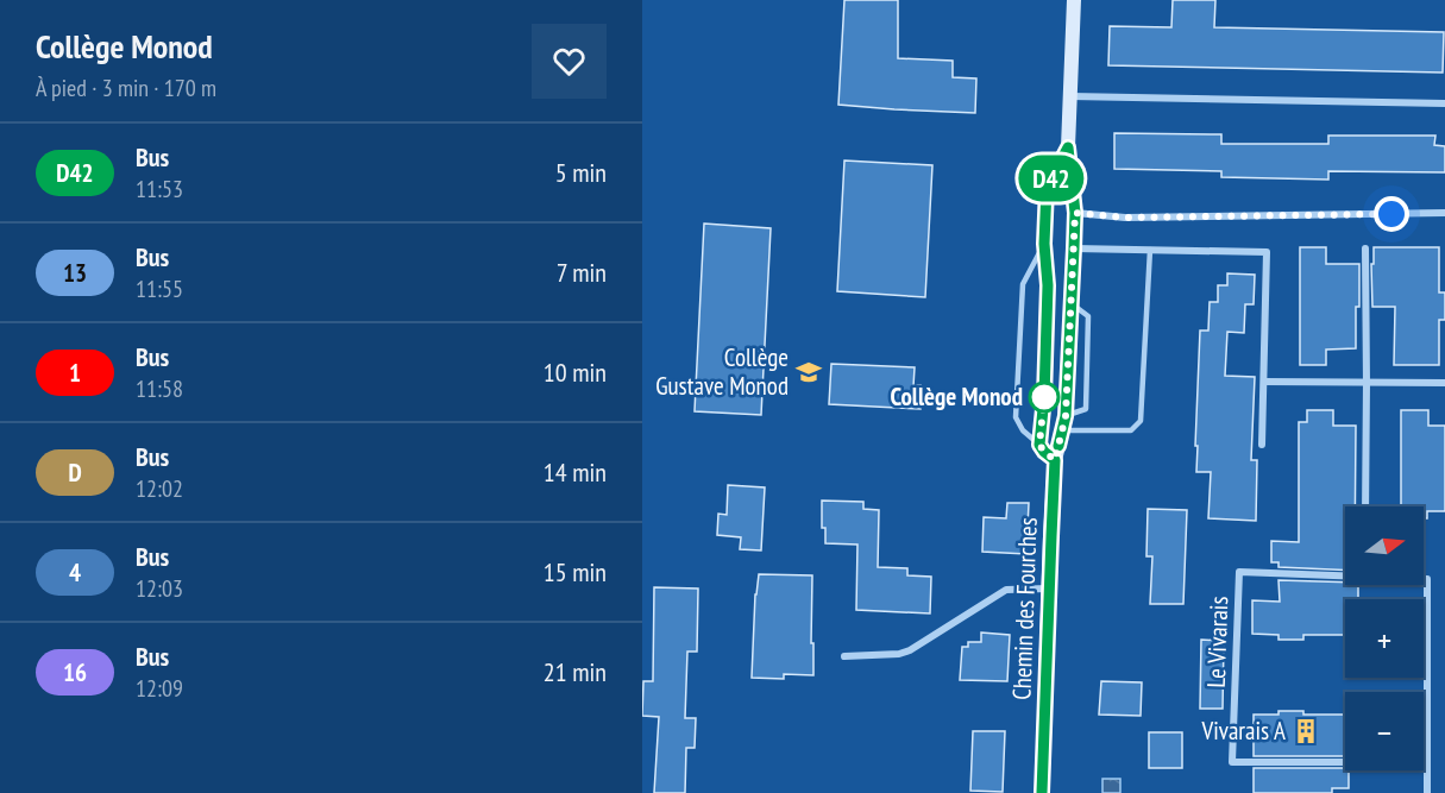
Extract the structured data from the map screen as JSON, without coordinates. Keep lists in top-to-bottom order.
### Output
{
  "streets": {
    "street": ["Chemin des Fourches", "Le Vivarais"]
  },
  "places": {
    "school or university": ["Collège Gustave Monod"],
    "other": ["Collège Monod"],
    "building": ["Vivarais A"]
  },
  "lines": ["bus line D42"],
  "north": "right",
  "page": {
    "heading": ["Collège Monod", "À pied · 3 min · 170 m"],
    "on_map": "D42",
    "list": [
      {
        "mark": "D42",
        "name": "Bus",
        "note": "11:53",
        "value": "5 min"
      },
      {
        "mark": "13",
        "name": "Bus",
        "note": "11:55",
        "value": "7 min"
      },
      {
        "mark": "1",
        "name": "Bus",
        "note": "11:58",
        "value": "10 min"
      },
      {
        "mark": "D",
        "name": "Bus",
        "note": "12:02",
        "value": "14 min"
      },
      {
        "mark": "4",
        "name": "Bus",
        "note": "12:03",
        "value": "15 min"
      },
      {
        "mark": "16",
        "name": "Bus",
        "note": "12:09",
        "value": "21 min"
      }
    ],
    "map_buttons": ["+", "−"]
  }
}
